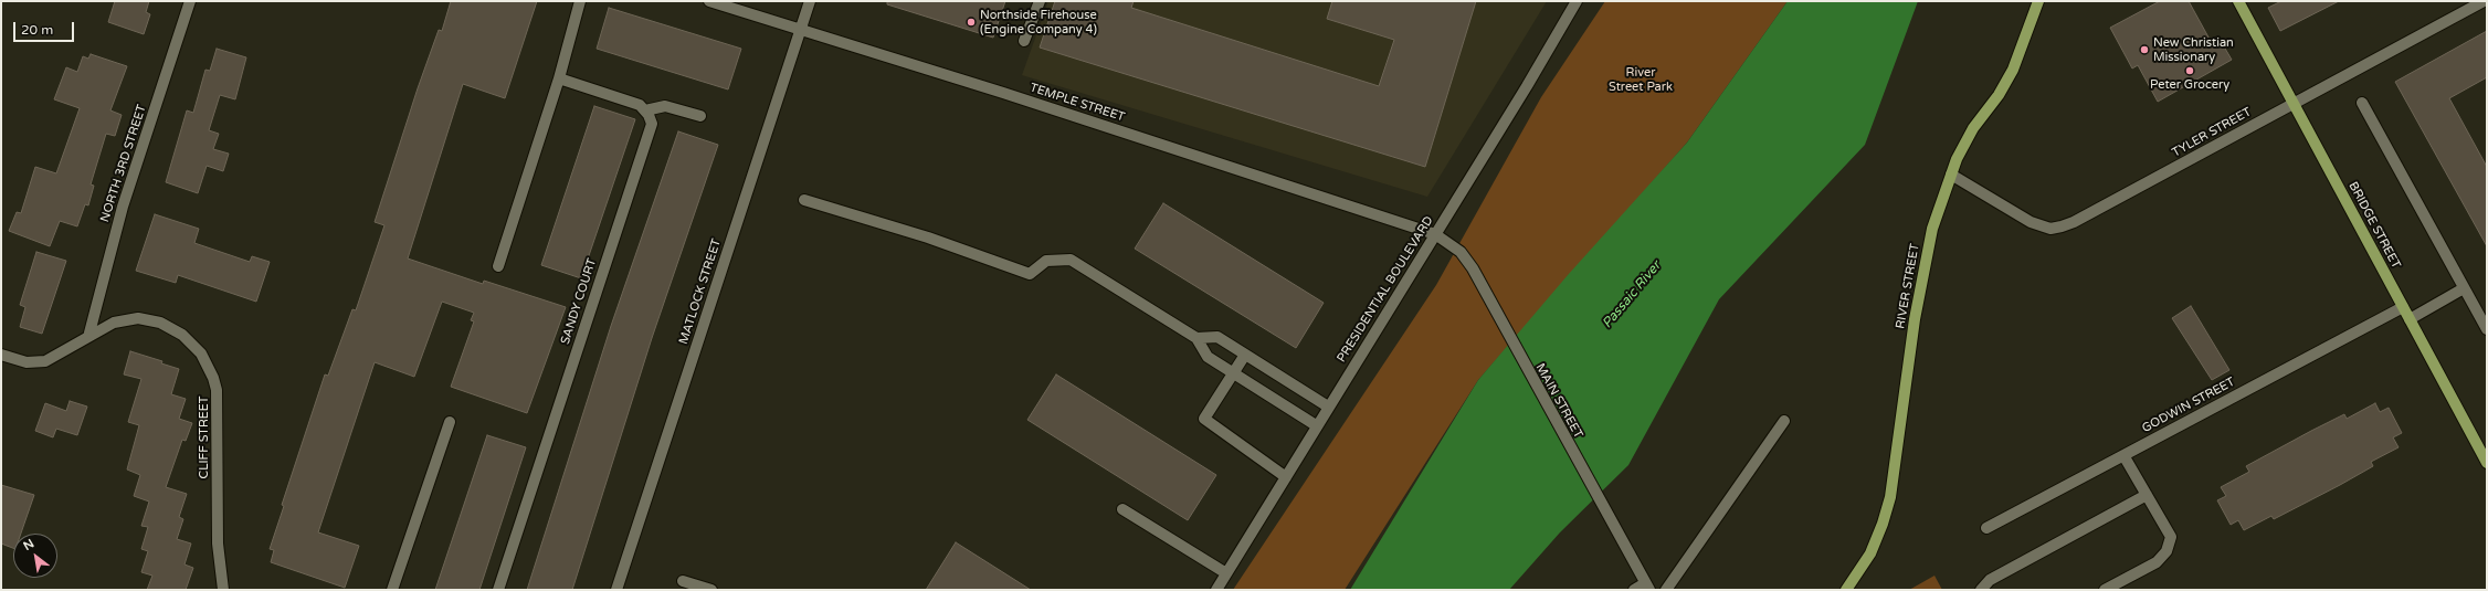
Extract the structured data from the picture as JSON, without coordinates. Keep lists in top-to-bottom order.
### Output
{
  "streets": {
    "main road": ["BRIDGE STREET", "RIVER STREET"],
    "street": [
      "TEMPLE STREET",
      "TYLER STREET",
      "NORTH 3RD STREET",
      "PRESIDENTIAL BOULEVARD",
      "MATLOCK STREET",
      "SANDY COURT",
      "MAIN STREET",
      "GODWIN STREET",
      "CLIFF STREET"
    ]
  },
  "crossings": [
    ["TEMPLE STREET", "PRESIDENTIAL BOULEVARD"],
    ["TEMPLE STREET", "MATLOCK STREET"],
    ["TEMPLE STREET", "MAIN STREET"],
    ["TYLER STREET", "BRIDGE STREET"],
    ["TYLER STREET", "RIVER STREET"],
    ["NORTH 3RD STREET", "CLIFF STREET"],
    ["BRIDGE STREET", "GODWIN STREET"],
    ["PRESIDENTIAL BOULEVARD", "MAIN STREET"]
  ],
  "water": ["Passaic River"],
  "parks": ["River Street Park"],
  "places": ["Northside Firehouse (Engine Company 4)", "New Christian Missionary", "Peter Grocery"],
  "scale_bar": "20 m",
  "north": "top left"
}
